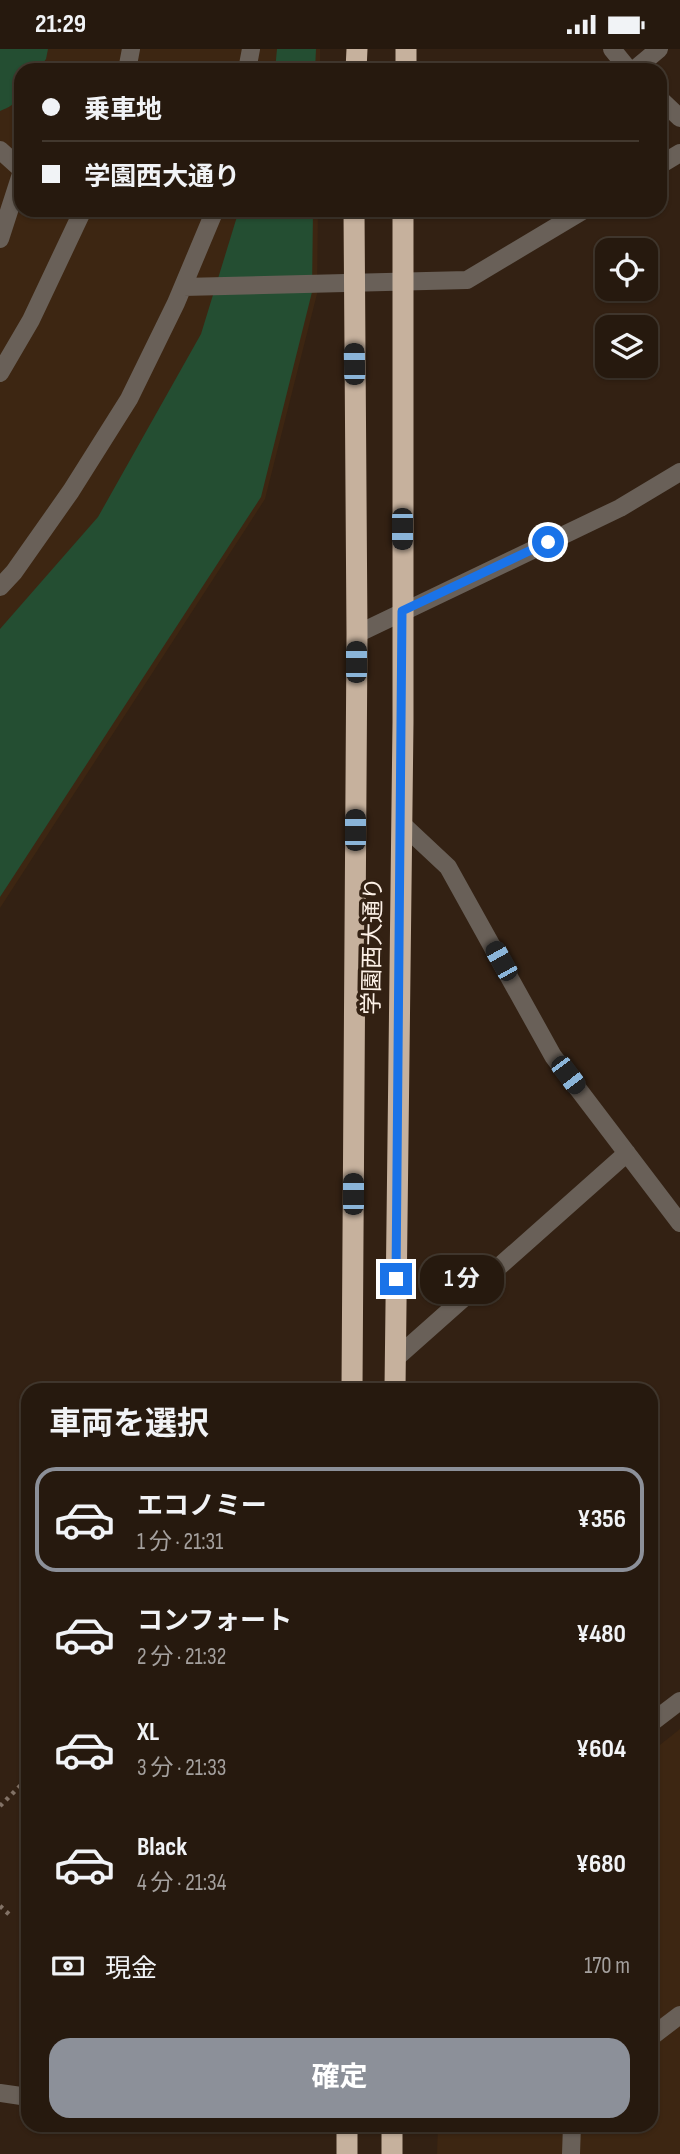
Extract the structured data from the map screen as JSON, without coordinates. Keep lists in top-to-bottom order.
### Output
{
  "streets": {
    "highway": ["学園西大通り"]
  },
  "page": {
    "status": "21:29",
    "banner": ["乗車地", "学園西大通り"],
    "bubble": "1 分",
    "heading": "車両を選択",
    "list": [
      {
        "name": "エコノミー",
        "note": "1 分 · 21:31",
        "value": "¥356"
      },
      {
        "name": "コンフォート",
        "note": "2 分 · 21:32",
        "value": "¥480"
      },
      {
        "name": "XL",
        "note": "3 分 · 21:33",
        "value": "¥604"
      },
      {
        "name": "Black",
        "note": "4 分 · 21:34",
        "value": "¥680"
      }
    ],
    "pay": ["現金", "170 m"],
    "buttons": "確定"
  }
}
